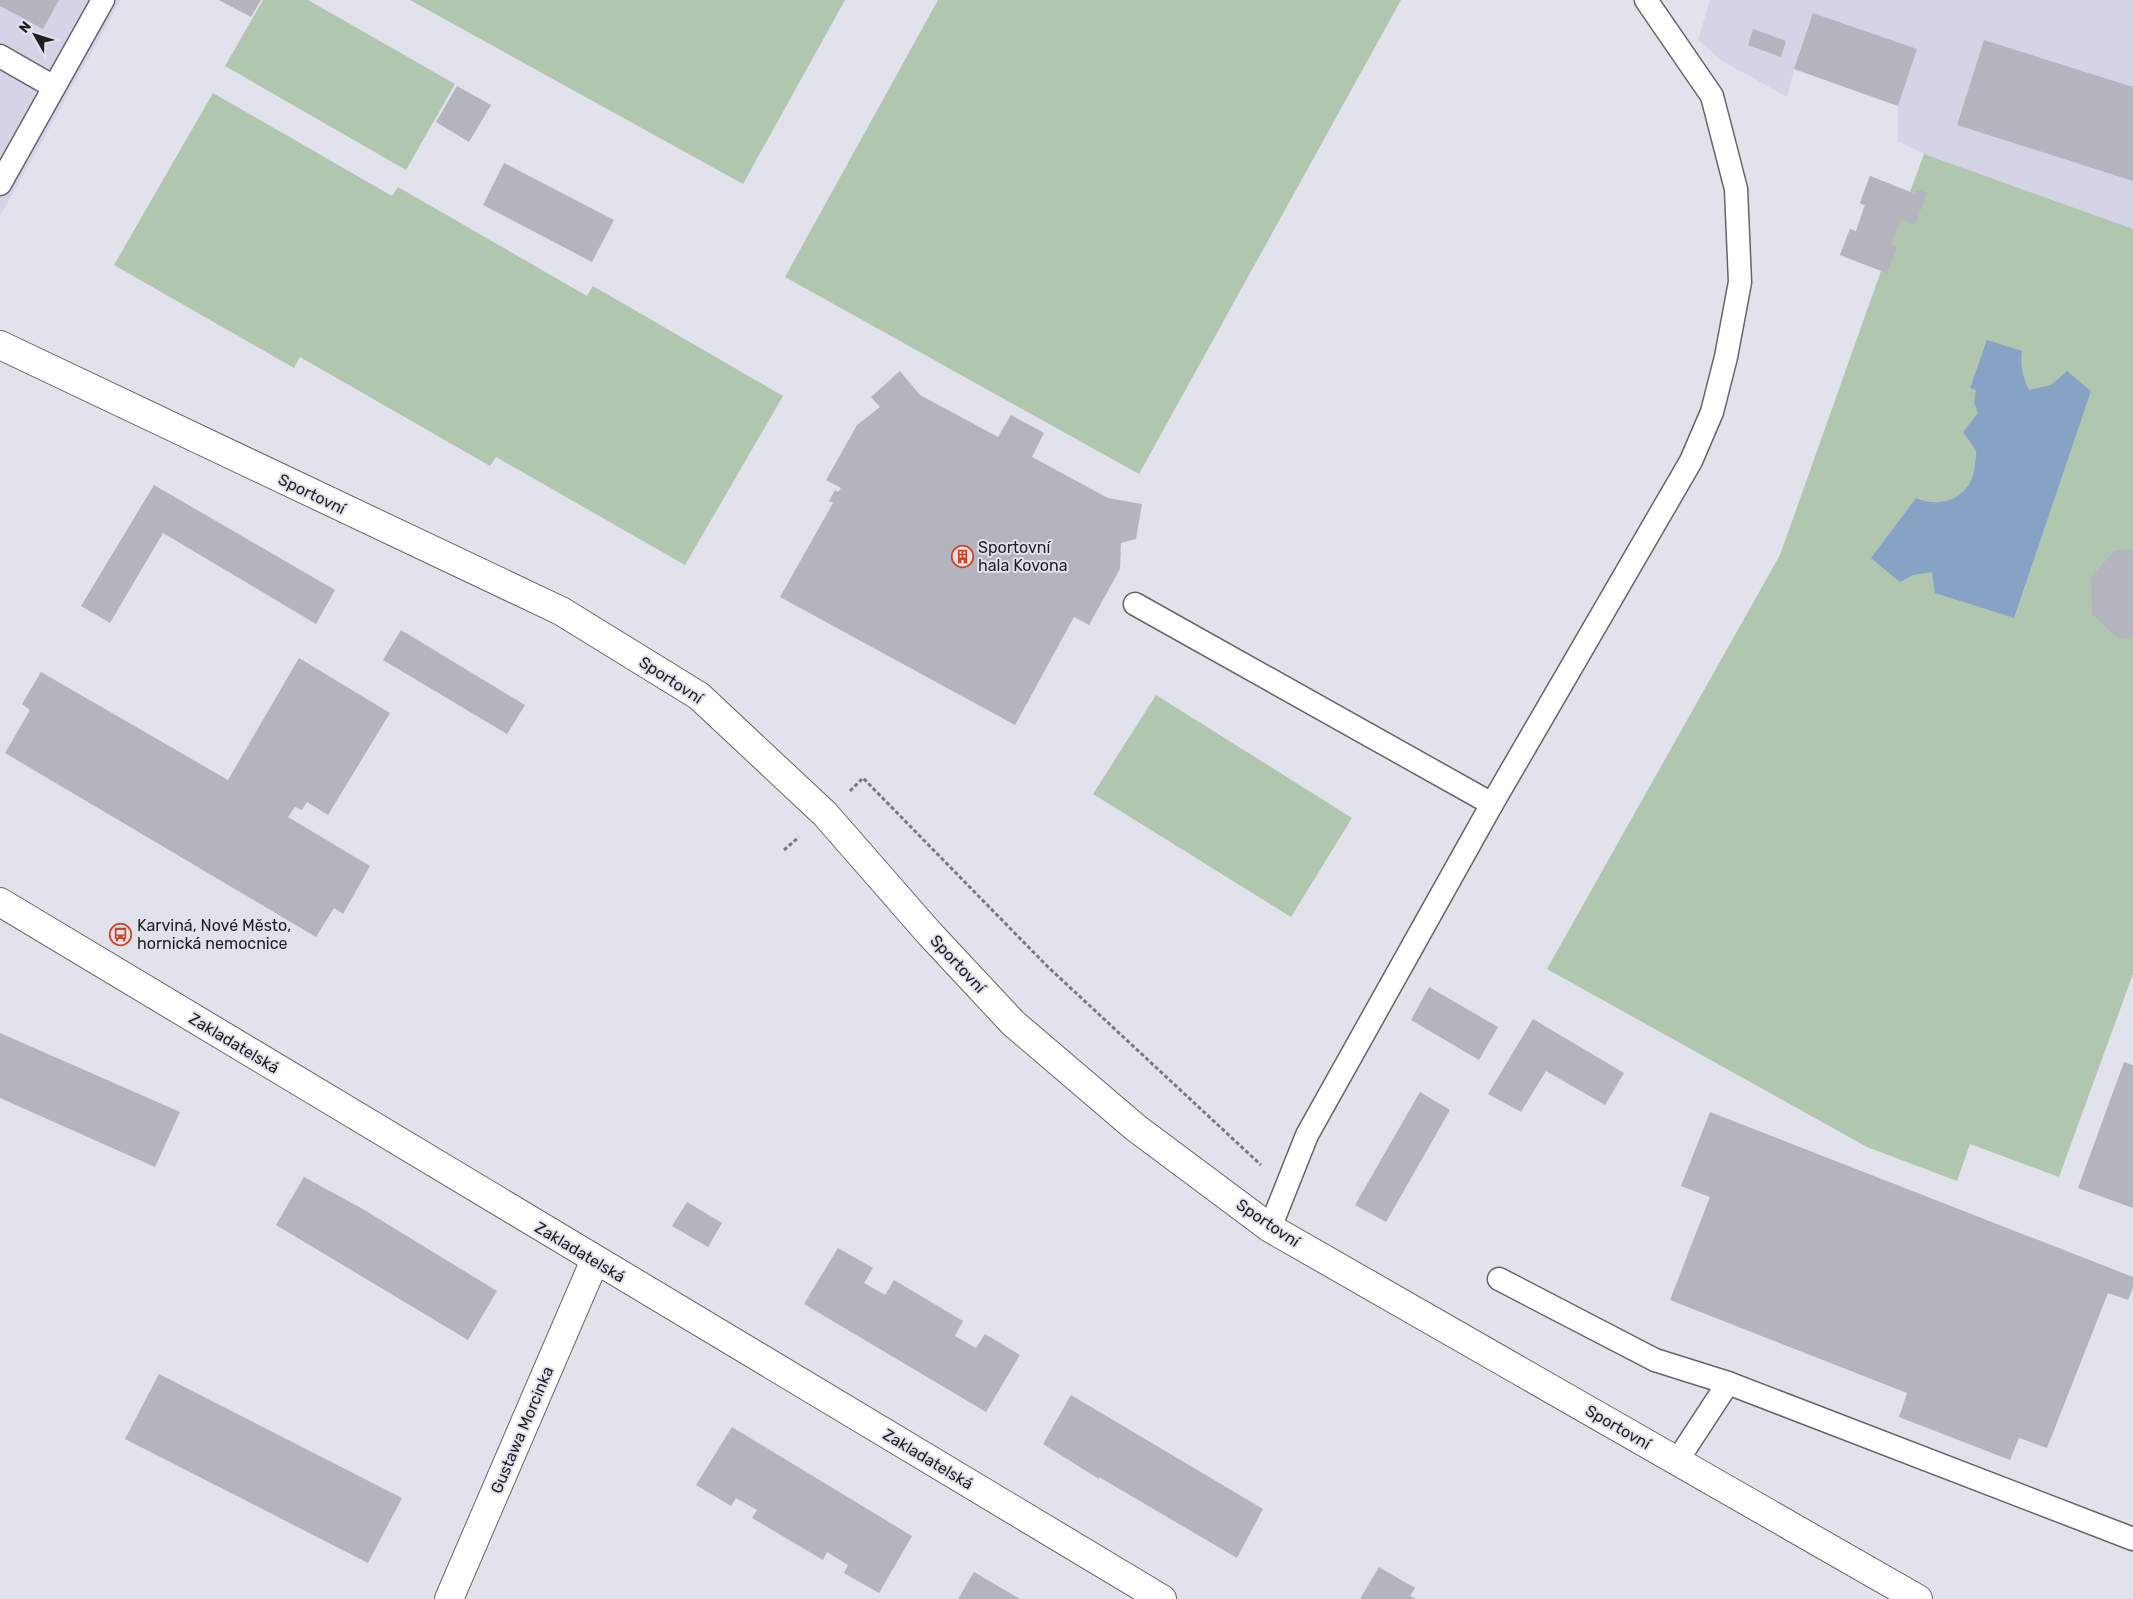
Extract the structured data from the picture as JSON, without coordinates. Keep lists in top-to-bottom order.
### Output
{
  "streets": {
    "street": ["Sportovní", "Zakladatelská", "Gustawa Morcinka"]
  },
  "crossings": [
    ["Zakladatelská", "Gustawa Morcinka"]
  ],
  "places": {
    "building": ["Sportovní hala Kovona"],
    "bus stop": ["Karviná, Nové Město, hornická nemocnice"]
  },
  "north": "top left"
}
